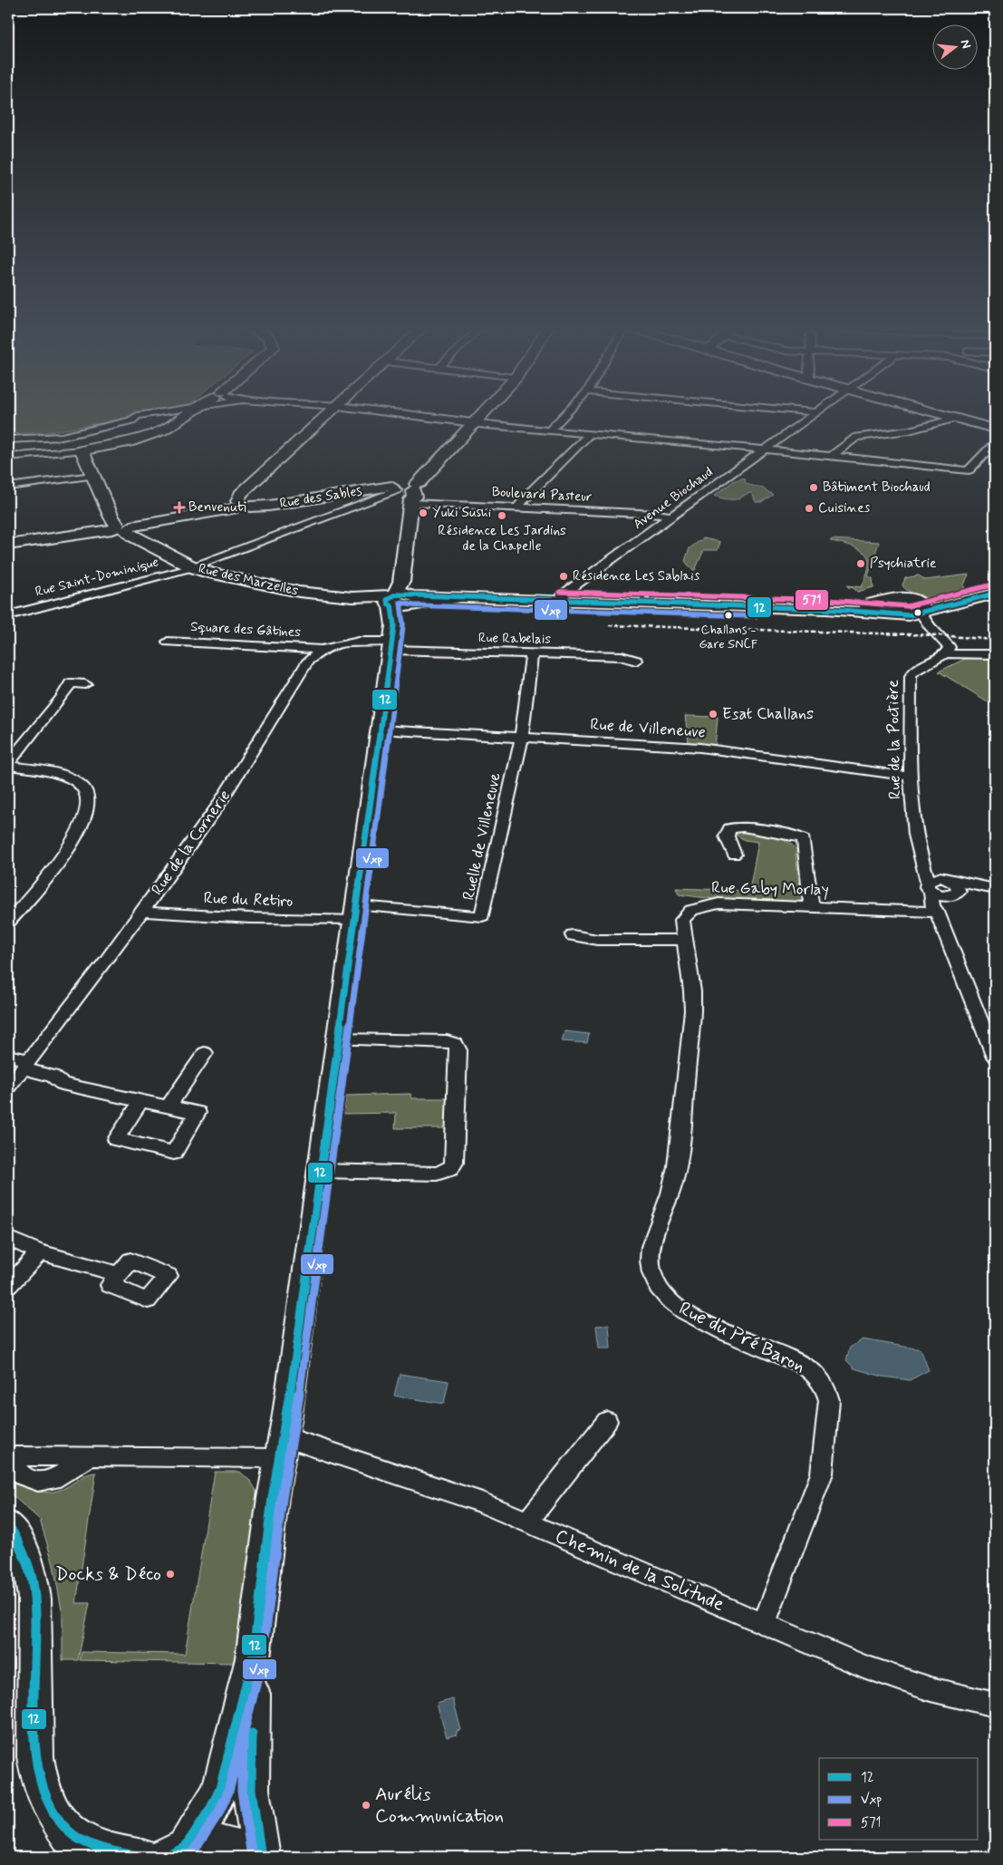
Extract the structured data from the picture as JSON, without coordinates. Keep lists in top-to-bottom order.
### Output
{
  "streets": {
    "main road": ["Rue des Sables", "Rue des Marzelles"],
    "street": [
      "Boulevard Pasteur",
      "Avenue Biochaud",
      "Rue Saint-Dominique",
      "Square des Gâtines",
      "Rue Rabelais",
      "Rue de Villeneuve",
      "Rue de la Poctière",
      "Ruelle de Villeneuve",
      "Rue de la Cornerie",
      "Rue Gaby Morlay",
      "Rue du Retiro",
      "Rue du Pré Baron",
      "Chemin de la Solitude"
    ]
  },
  "crossings": [
    ["Boulevard Pasteur", "Rue des Sables"],
    ["Boulevard Pasteur", "Avenue Biochaud"],
    ["Boulevard Pasteur", "Rue Saint-Dominique"],
    ["Rue des Sables", "Rue Saint-Dominique"],
    ["Rue des Sables", "Rue des Marzelles"],
    ["Avenue Biochaud", "Rue des Marzelles"],
    ["Rue Saint-Dominique", "Rue des Marzelles"],
    ["Rue des Marzelles", "Rue Rabelais"],
    ["Rue des Marzelles", "Rue de la Cornerie"],
    ["Square des Gâtines", "Rue de la Cornerie"],
    ["Rue Rabelais", "Ruelle de Villeneuve"],
    ["Rue Rabelais", "Rue de la Cornerie"],
    ["Rue de Villeneuve", "Rue de la Poctière"],
    ["Rue de Villeneuve", "Ruelle de Villeneuve"],
    ["Rue de la Poctière", "Rue Gaby Morlay"],
    ["Ruelle de Villeneuve", "Rue du Retiro"],
    ["Rue de la Cornerie", "Rue du Retiro"],
    ["Rue Gaby Morlay", "Rue du Pré Baron"],
    ["Rue du Pré Baron", "Chemin de la Solitude"]
  ],
  "places": {
    "other": [
      "Bâtiment Biochaud",
      "Cuisines",
      "Yuki Sushi",
      "Résidence Les Jardins de la Chapelle",
      "Psychiatrie",
      "Résidence Les Sablais",
      "Challans - Gare SNCF",
      "Esat Challans",
      "Docks & Déco",
      "Aurélis Communication"
    ],
    "health": ["Benvenuti"]
  },
  "lines": ["transit line 571", "transit line 12", "transit line Vxp"],
  "legend": ["12", "Vxp", "571"],
  "north": "right"
}
